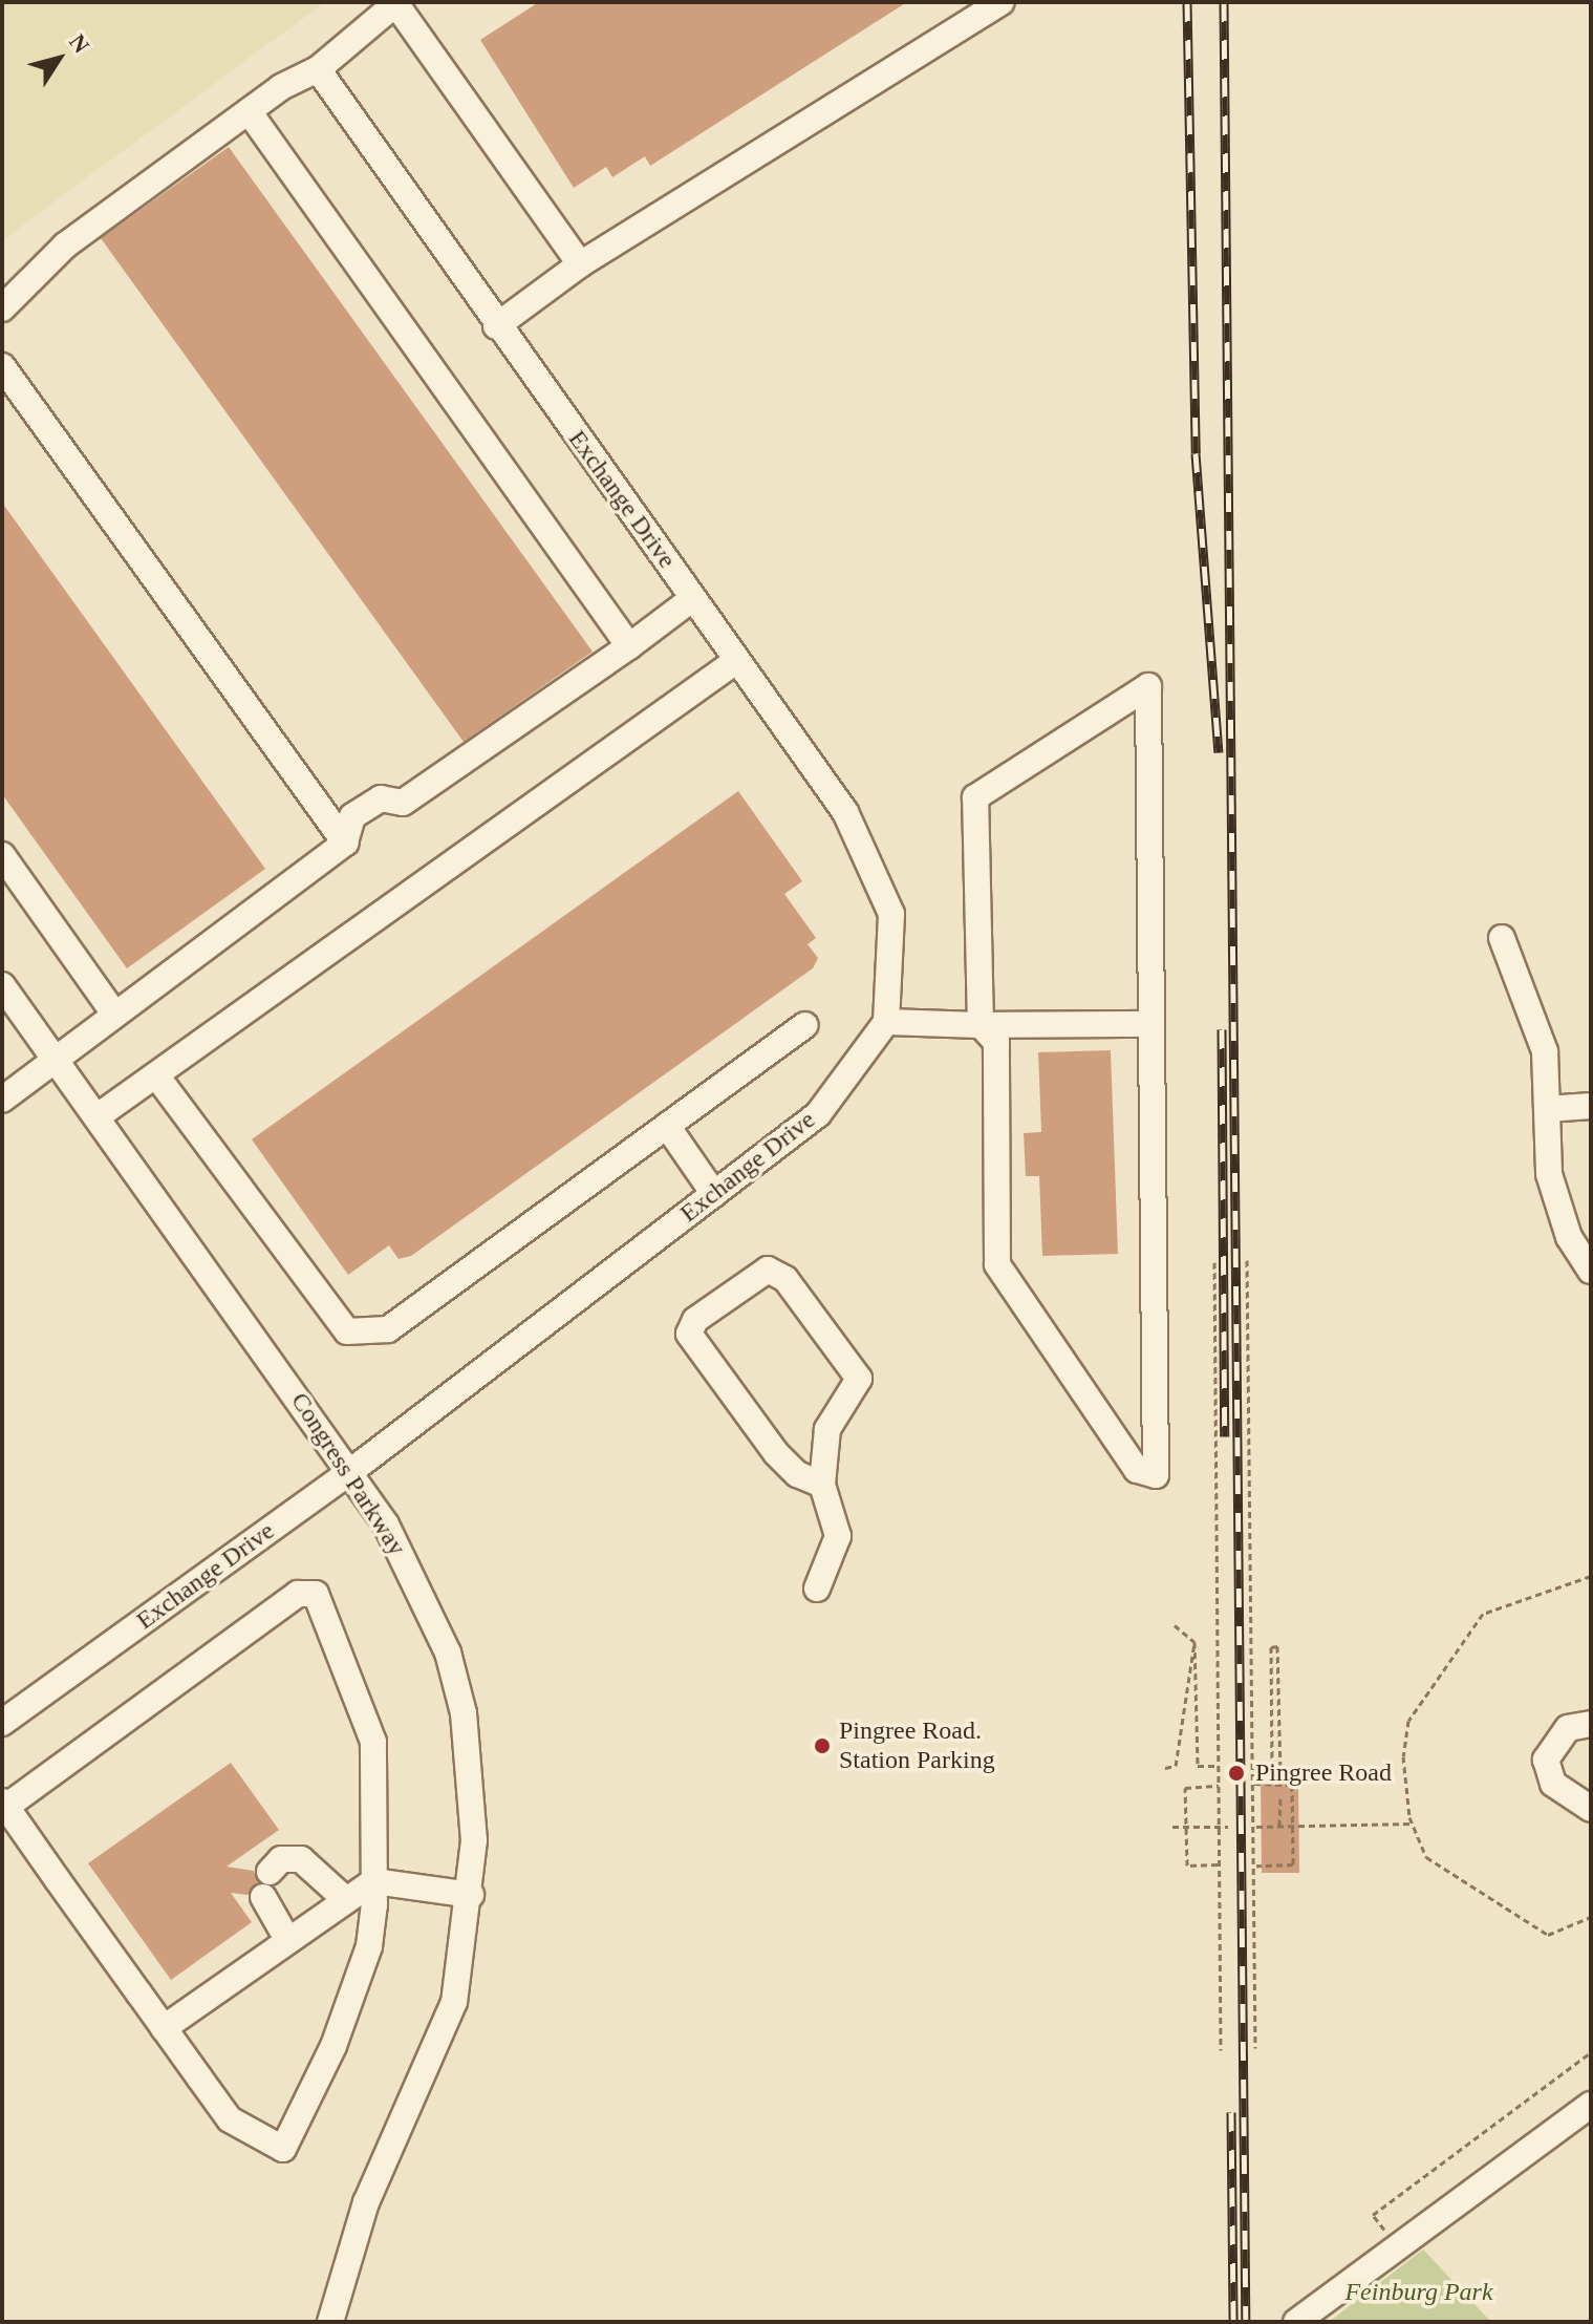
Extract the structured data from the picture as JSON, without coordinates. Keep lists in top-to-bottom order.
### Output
{
  "streets": {
    "street": ["Exchange Drive", "Congress Parkway"]
  },
  "crossings": [
    ["Exchange Drive", "Congress Parkway"]
  ],
  "parks": ["Feinburg Park"],
  "places": ["Pingree Road. Station Parking", "Pingree Road"],
  "north": "top right"
}
